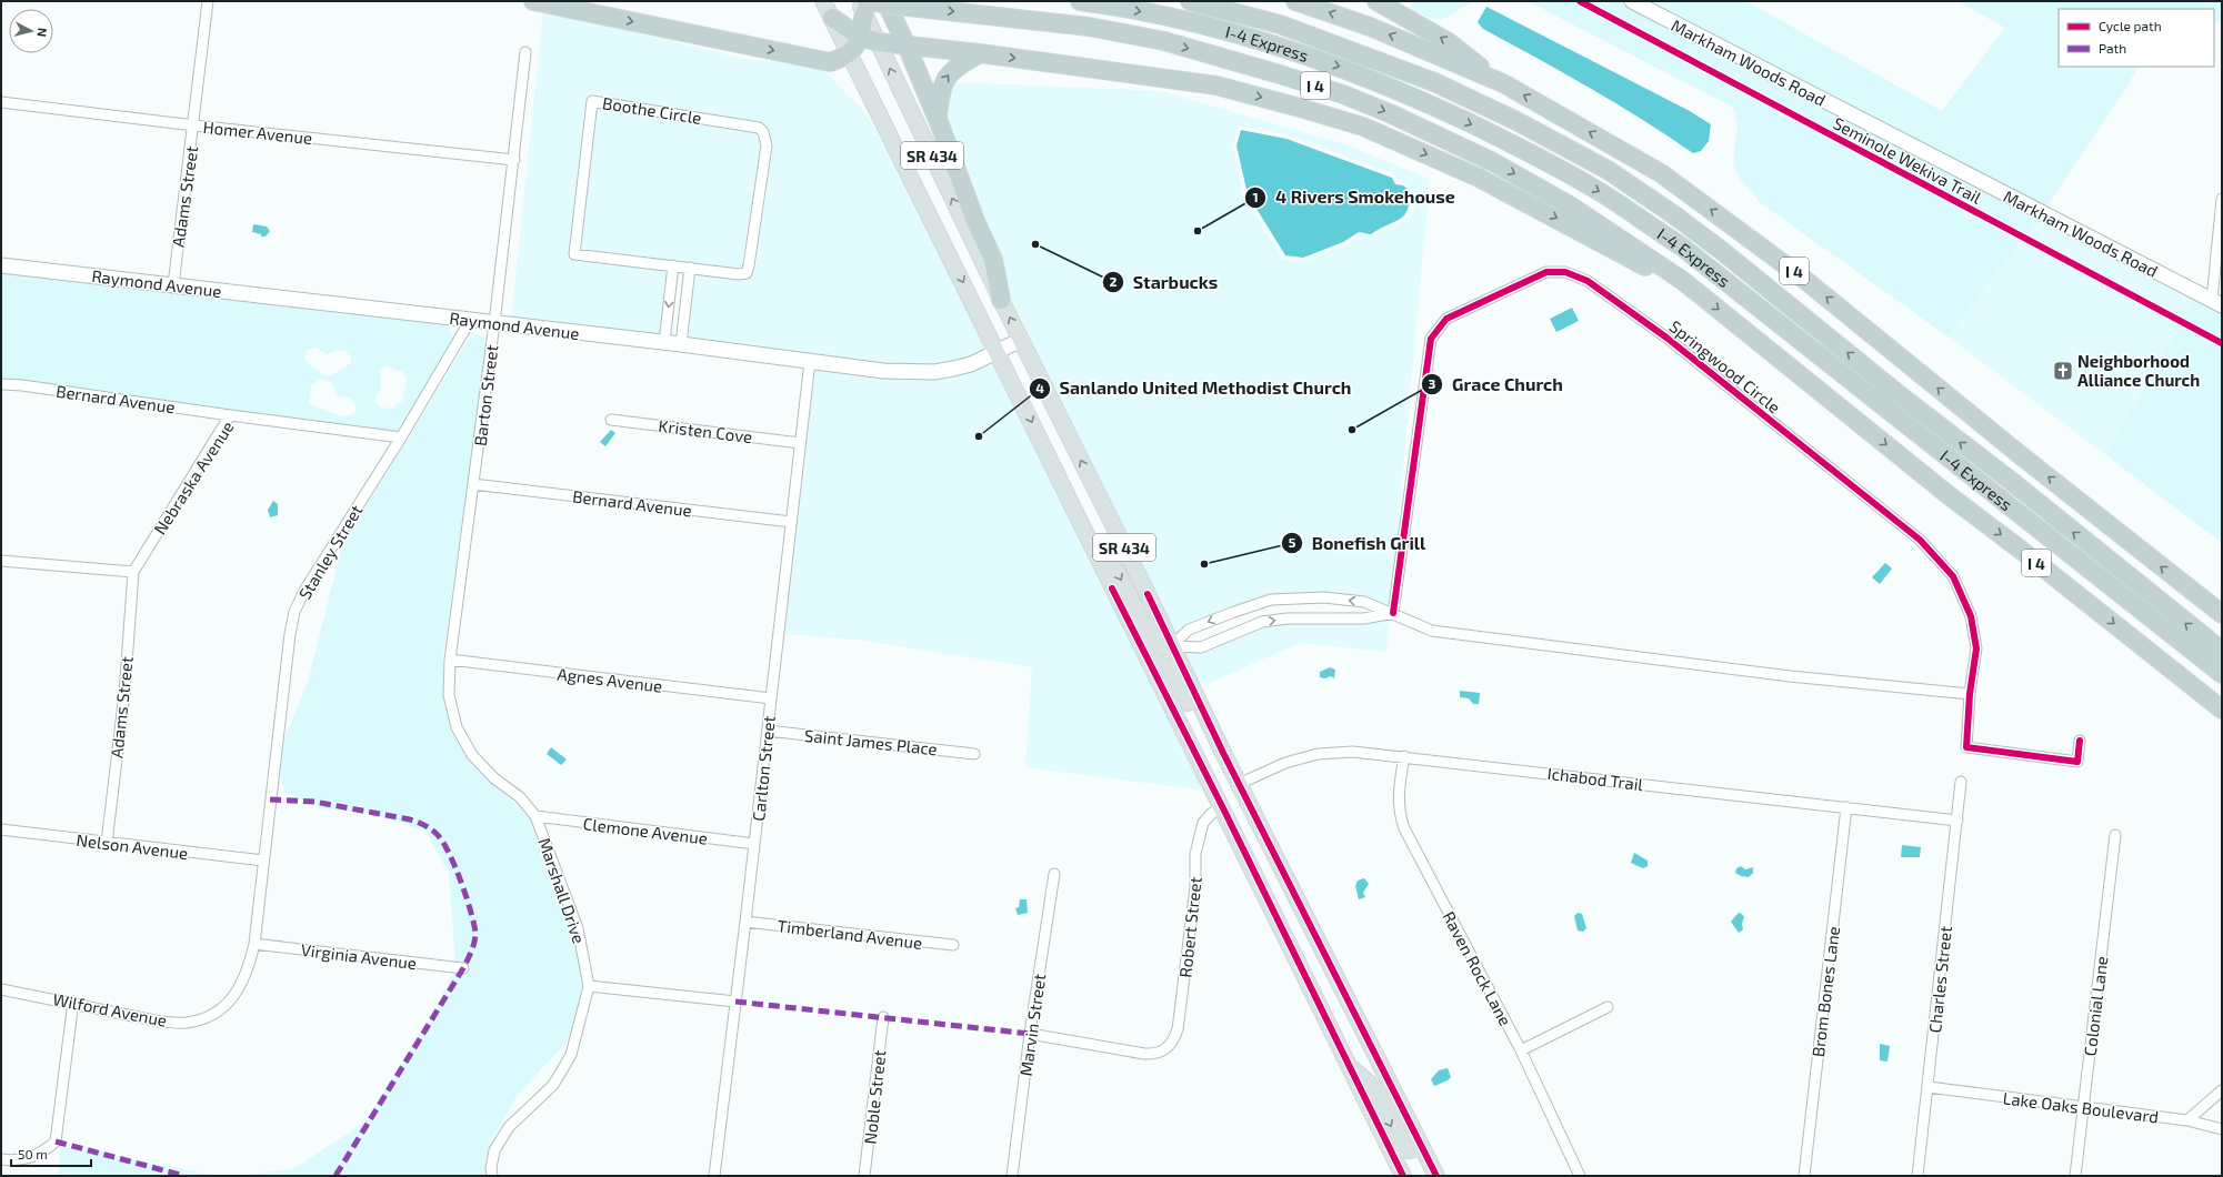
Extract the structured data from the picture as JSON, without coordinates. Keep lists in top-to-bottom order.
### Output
{
  "streets": {
    "highway": ["I-4 Express", "I 4"],
    "main road": ["SR 434"],
    "street": [
      "Markham Woods Road",
      "Boothe Circle",
      "Homer Avenue",
      "Adams Street",
      "Raymond Avenue",
      "Springwood Circle",
      "Barton Street",
      "Bernard Avenue",
      "Kristen Cove",
      "Nebraska Avenue",
      "Stanley Street",
      "Agnes Avenue",
      "Saint James Place",
      "Carlton Street",
      "Ichabod Trail",
      "Clemone Avenue",
      "Nelson Avenue",
      "Marshall Drive",
      "Robert Street",
      "Timberland Avenue",
      "Virginia Avenue",
      "Raven Rock Lane",
      "Charles Street",
      "Brom Bones Lane",
      "Colonial Lane",
      "Wilford Avenue",
      "Marvin Street",
      "Noble Street",
      "Lake Oaks Boulevard"
    ],
    "cycle path": ["Seminole Wekiva Trail"]
  },
  "crossings": [
    ["I 4", "SR 434"],
    ["Homer Avenue", "Adams Street"],
    ["Homer Avenue", "Barton Street"],
    ["SR 434", "Raymond Avenue"],
    ["SR 434", "Ichabod Trail"],
    ["SR 434", "Robert Street"],
    ["Adams Street", "Raymond Avenue"],
    ["Adams Street", "Nebraska Avenue"],
    ["Adams Street", "Nelson Avenue"],
    ["Raymond Avenue", "Barton Street"],
    ["Raymond Avenue", "Stanley Street"],
    ["Raymond Avenue", "Carlton Street"],
    ["Barton Street", "Bernard Avenue"],
    ["Barton Street", "Agnes Avenue"],
    ["Barton Street", "Marshall Drive"],
    ["Bernard Avenue", "Nebraska Avenue"],
    ["Bernard Avenue", "Carlton Street"],
    ["Kristen Cove", "Carlton Street"],
    ["Nebraska Avenue", "Stanley Street"],
    ["Stanley Street", "Nelson Avenue"],
    ["Stanley Street", "Virginia Avenue"],
    ["Stanley Street", "Wilford Avenue"],
    ["Agnes Avenue", "Carlton Street"],
    ["Agnes Avenue", "Marshall Drive"],
    ["Saint James Place", "Carlton Street"],
    ["Carlton Street", "Clemone Avenue"],
    ["Carlton Street", "Timberland Avenue"],
    ["Ichabod Trail", "Raven Rock Lane"],
    ["Ichabod Trail", "Charles Street"],
    ["Ichabod Trail", "Brom Bones Lane"],
    ["Clemone Avenue", "Marshall Drive"],
    ["Robert Street", "Marvin Street"],
    ["Virginia Avenue", "Wilford Avenue"],
    ["Charles Street", "Lake Oaks Boulevard"],
    ["Colonial Lane", "Lake Oaks Boulevard"]
  ],
  "places": {
    "other": [
      "4 Rivers Smokehouse",
      "Starbucks",
      "Grace Church",
      "Sanlando United Methodist Church",
      "Bonefish Grill"
    ],
    "church": ["Neighborhood Alliance Church"]
  },
  "legend": ["Cycle path", "Path"],
  "scale_bar": "50 m",
  "north": "right"
}
